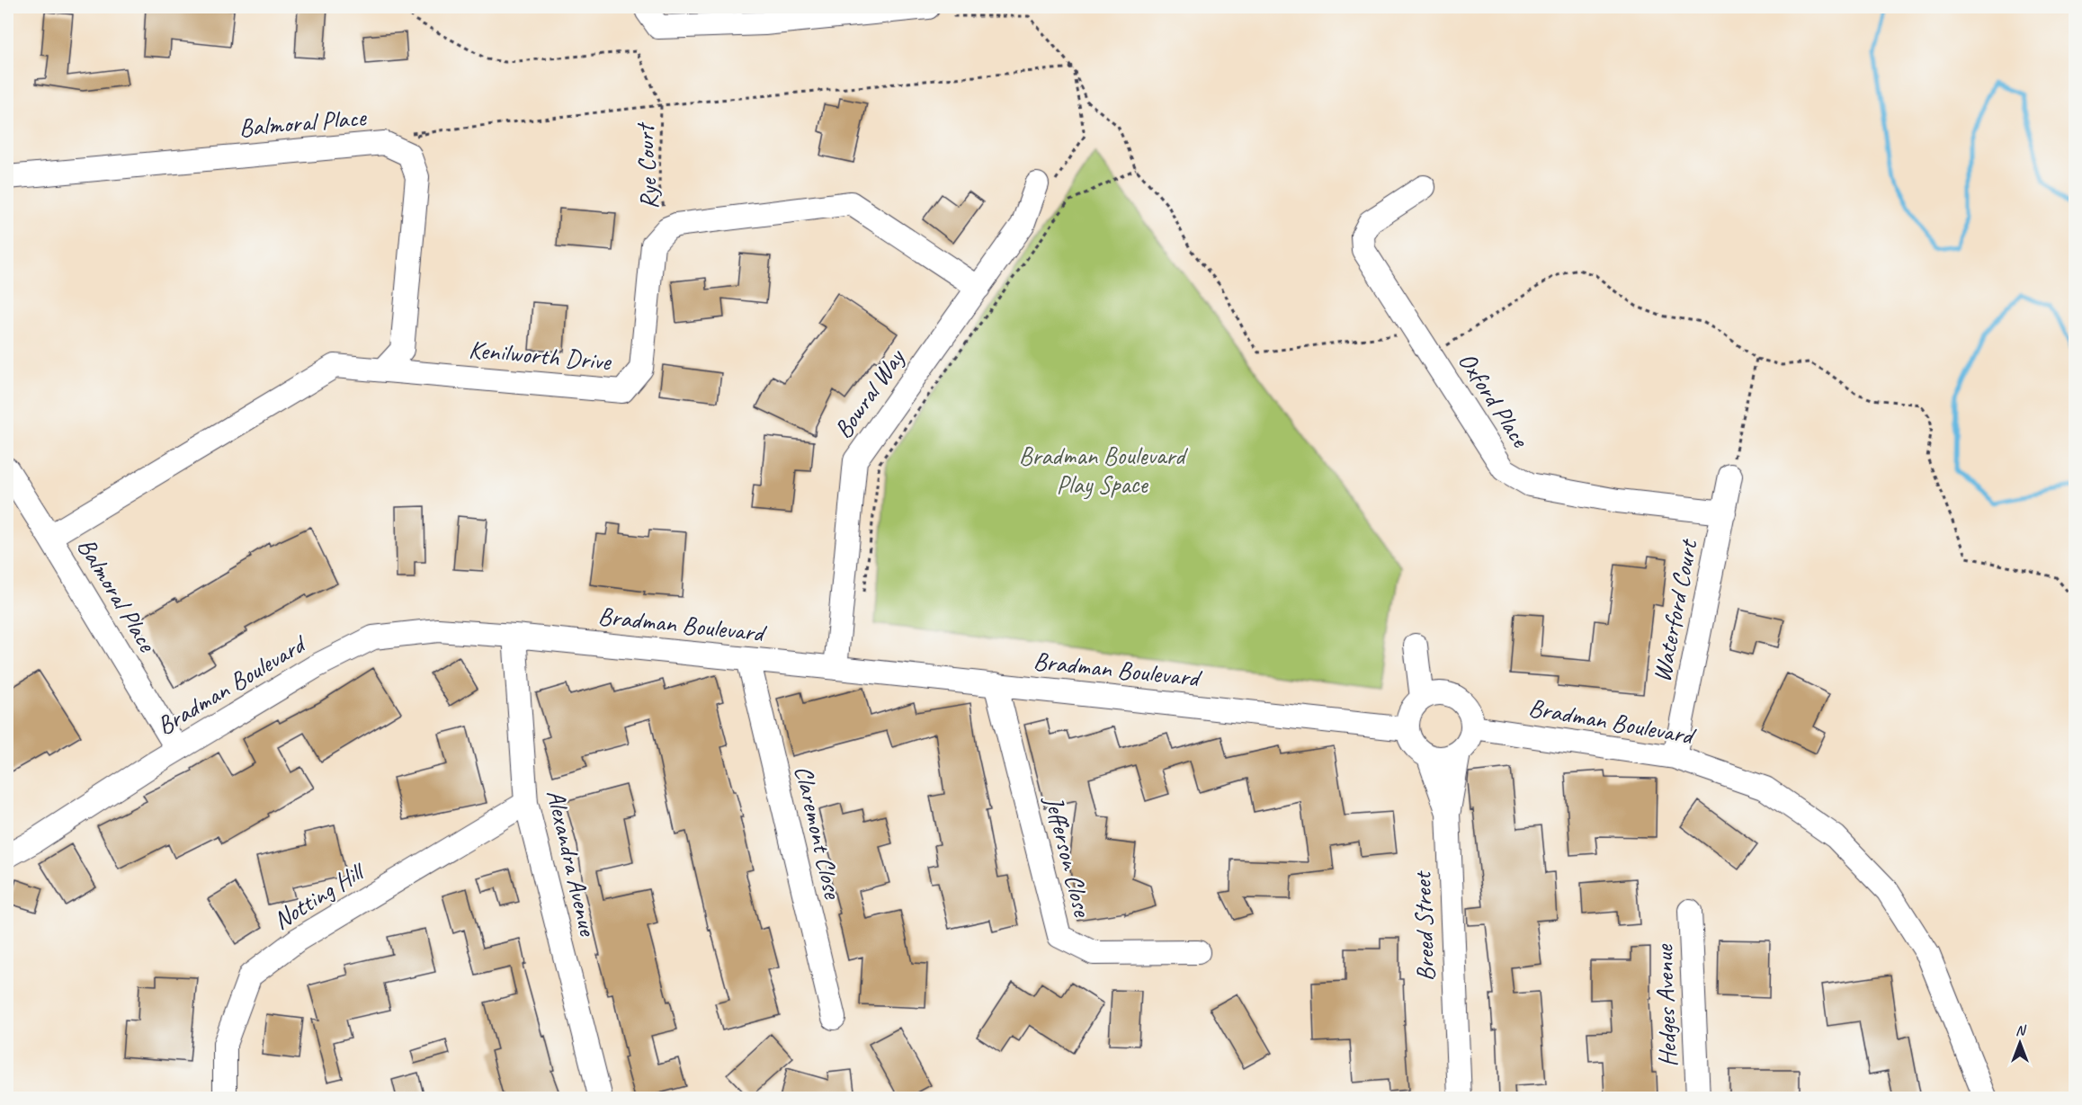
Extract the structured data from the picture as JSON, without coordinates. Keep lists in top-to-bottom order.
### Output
{
  "streets": {
    "street": [
      "Balmoral Place",
      "Kenilworth Drive",
      "Bowral Way",
      "Oxford Place",
      "Waterford Court",
      "Bradman Boulevard",
      "Claremont Close",
      "Jefferson Close",
      "Alexandra Avenue",
      "Notting Hill",
      "Breed Street",
      "Hedges Avenue"
    ],
    "path": ["Rye Court"]
  },
  "crossings": [
    ["Balmoral Place", "Kenilworth Drive"],
    ["Balmoral Place", "Bradman Boulevard"],
    ["Rye Court", "Kenilworth Drive"],
    ["Bowral Way", "Bradman Boulevard"],
    ["Oxford Place", "Waterford Court"],
    ["Waterford Court", "Bradman Boulevard"],
    ["Bradman Boulevard", "Claremont Close"],
    ["Bradman Boulevard", "Jefferson Close"],
    ["Bradman Boulevard", "Alexandra Avenue"],
    ["Bradman Boulevard", "Breed Street"],
    ["Alexandra Avenue", "Notting Hill"]
  ],
  "parks": ["Bradman Boulevard Play Space"],
  "north": "top"
}
